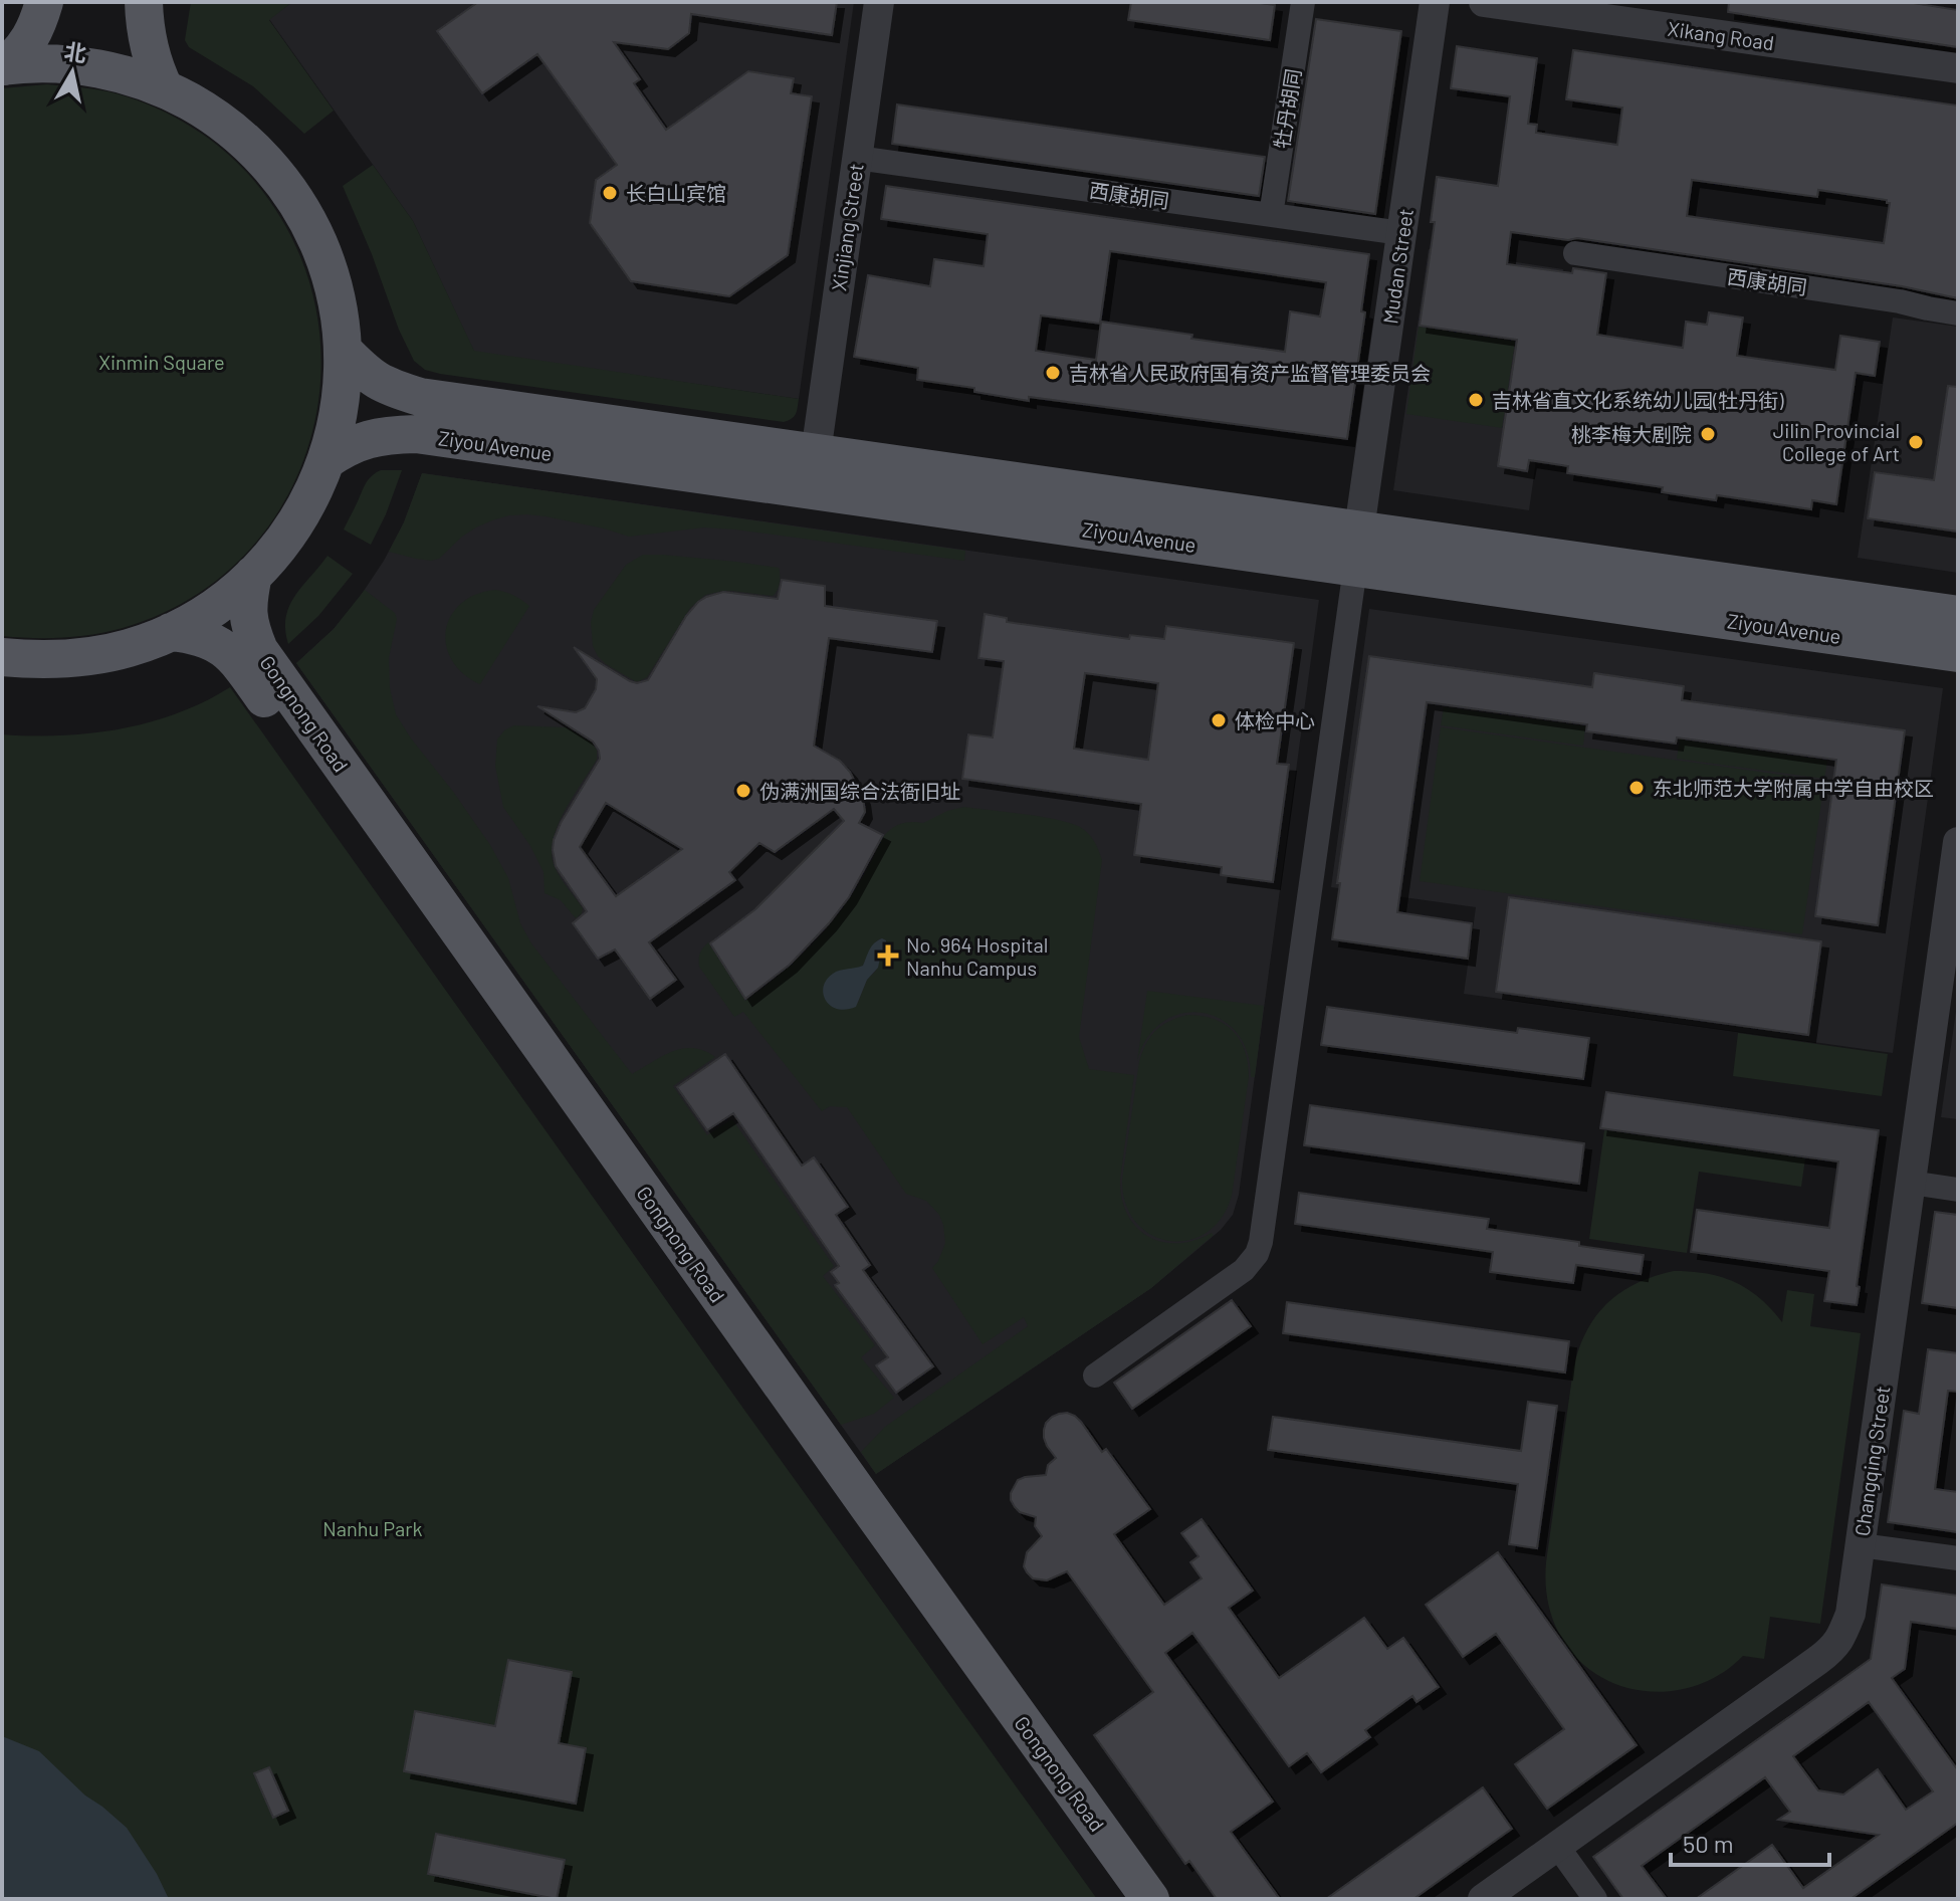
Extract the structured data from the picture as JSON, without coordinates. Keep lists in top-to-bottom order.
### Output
{
  "streets": {
    "main road": ["Ziyou Avenue", "Gongnong Road"],
    "street": [
      "Xikang Road",
      "牡丹胡同",
      "西康胡同",
      "Xinjiang Street",
      "Mudan Street",
      "Changqing Street"
    ]
  },
  "crossings": [
    ["牡丹胡同", "西康胡同"],
    ["西康胡同", "Xinjiang Street"],
    ["西康胡同", "Mudan Street"],
    ["Xinjiang Street", "Ziyou Avenue"],
    ["Mudan Street", "Ziyou Avenue"]
  ],
  "parks": ["Xinmin Square", "Nanhu Park"],
  "places": {
    "other": [
      "长白山宾馆",
      "吉林省人民政府国有资产监督管理委员会",
      "吉林省直文化系统幼儿园(牡丹街)",
      "桃李梅大剧院",
      "Jilin Provincial College of Art",
      "体检中心",
      "东北师范大学附属中学自由校区",
      "伪满洲国综合法衙旧址"
    ],
    "health": ["No. 964 Hospital Nanhu Campus"]
  },
  "scale_bar": "50 m",
  "north": "top"
}
